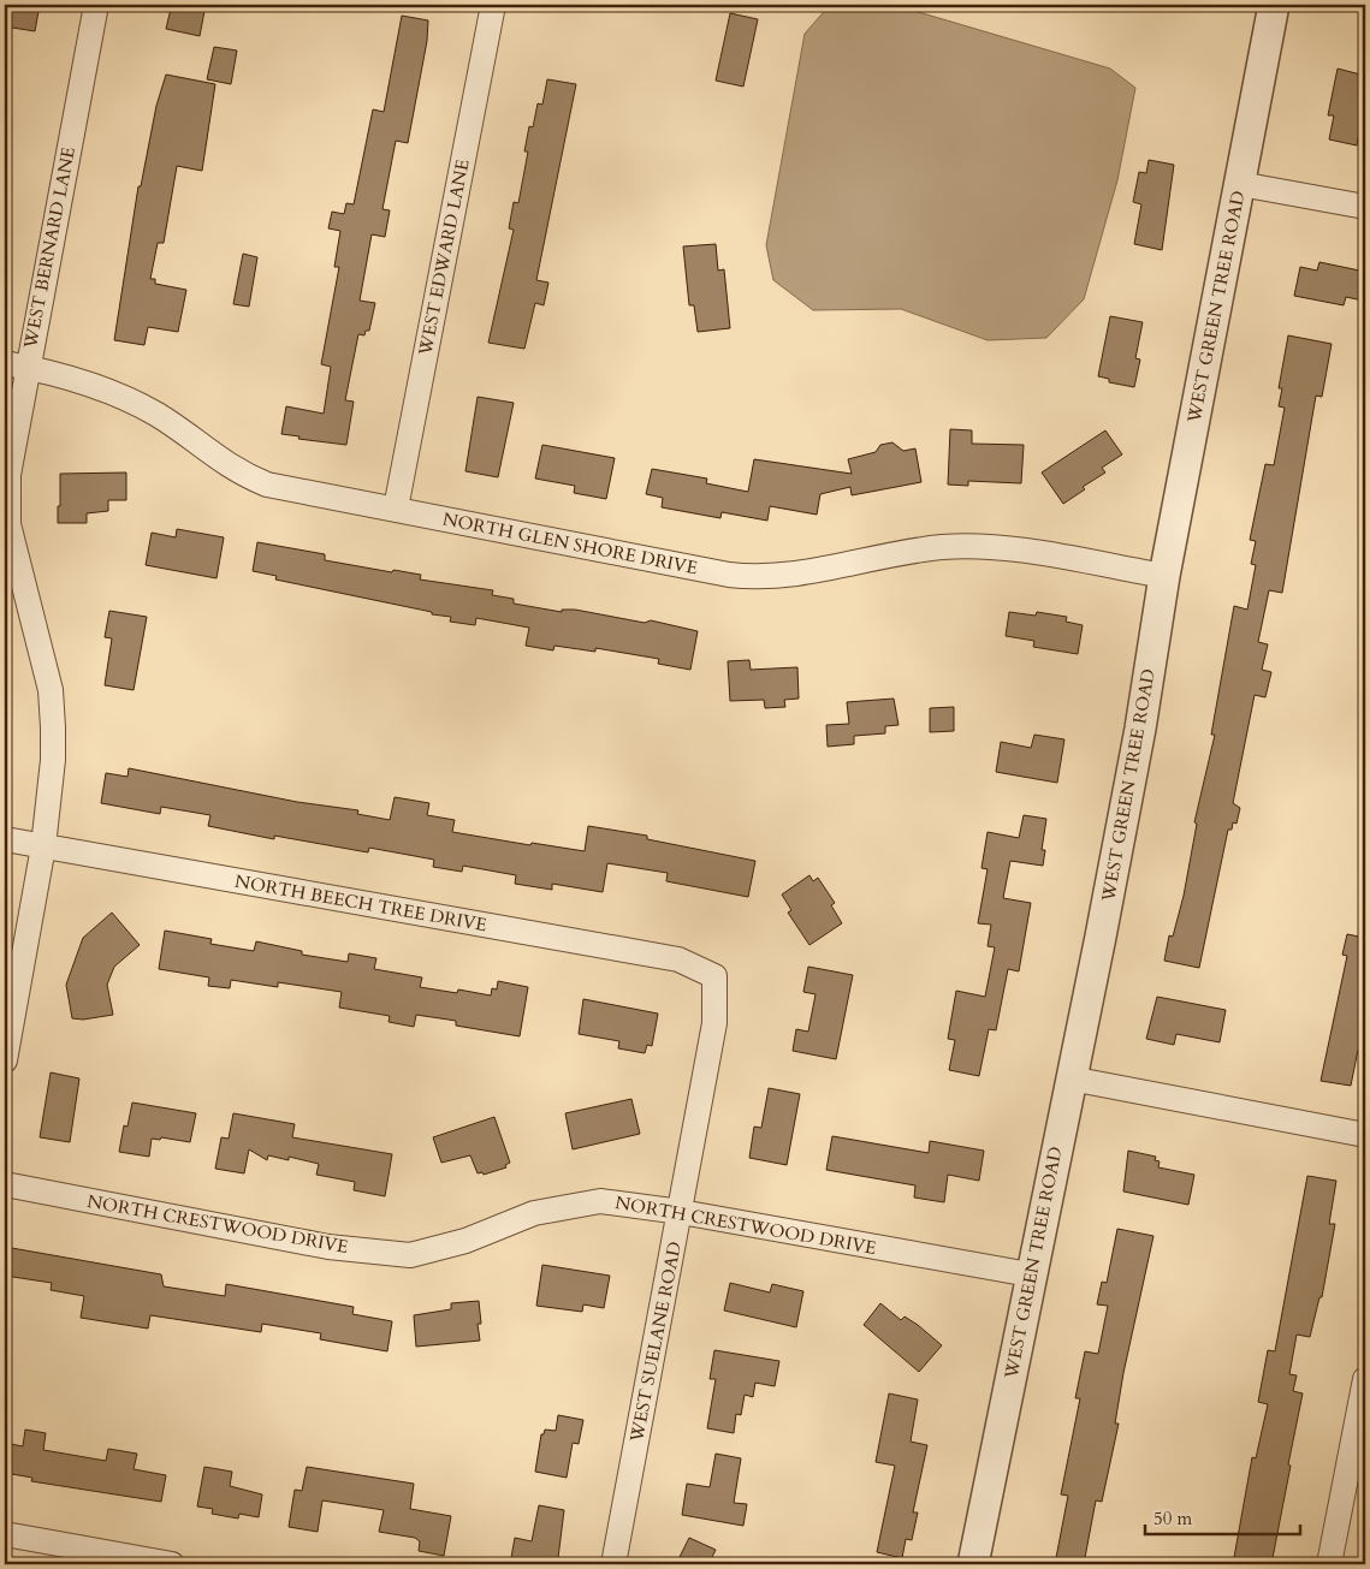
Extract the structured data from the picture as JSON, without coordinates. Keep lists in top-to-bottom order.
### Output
{
  "streets": {
    "street": [
      "WEST BERNARD LANE",
      "WEST EDWARD LANE",
      "WEST GREEN TREE ROAD",
      "NORTH GLEN SHORE DRIVE",
      "NORTH BEECH TREE DRIVE",
      "NORTH CRESTWOOD DRIVE",
      "WEST SUELANE ROAD"
    ]
  },
  "crossings": [
    ["WEST BERNARD LANE", "NORTH GLEN SHORE DRIVE"],
    ["WEST BERNARD LANE", "NORTH BEECH TREE DRIVE"],
    ["WEST EDWARD LANE", "NORTH GLEN SHORE DRIVE"],
    ["WEST GREEN TREE ROAD", "NORTH GLEN SHORE DRIVE"],
    ["WEST GREEN TREE ROAD", "NORTH CRESTWOOD DRIVE"],
    ["NORTH BEECH TREE DRIVE", "WEST SUELANE ROAD"],
    ["NORTH CRESTWOOD DRIVE", "WEST SUELANE ROAD"]
  ],
  "scale_bar": "50 m"
}
